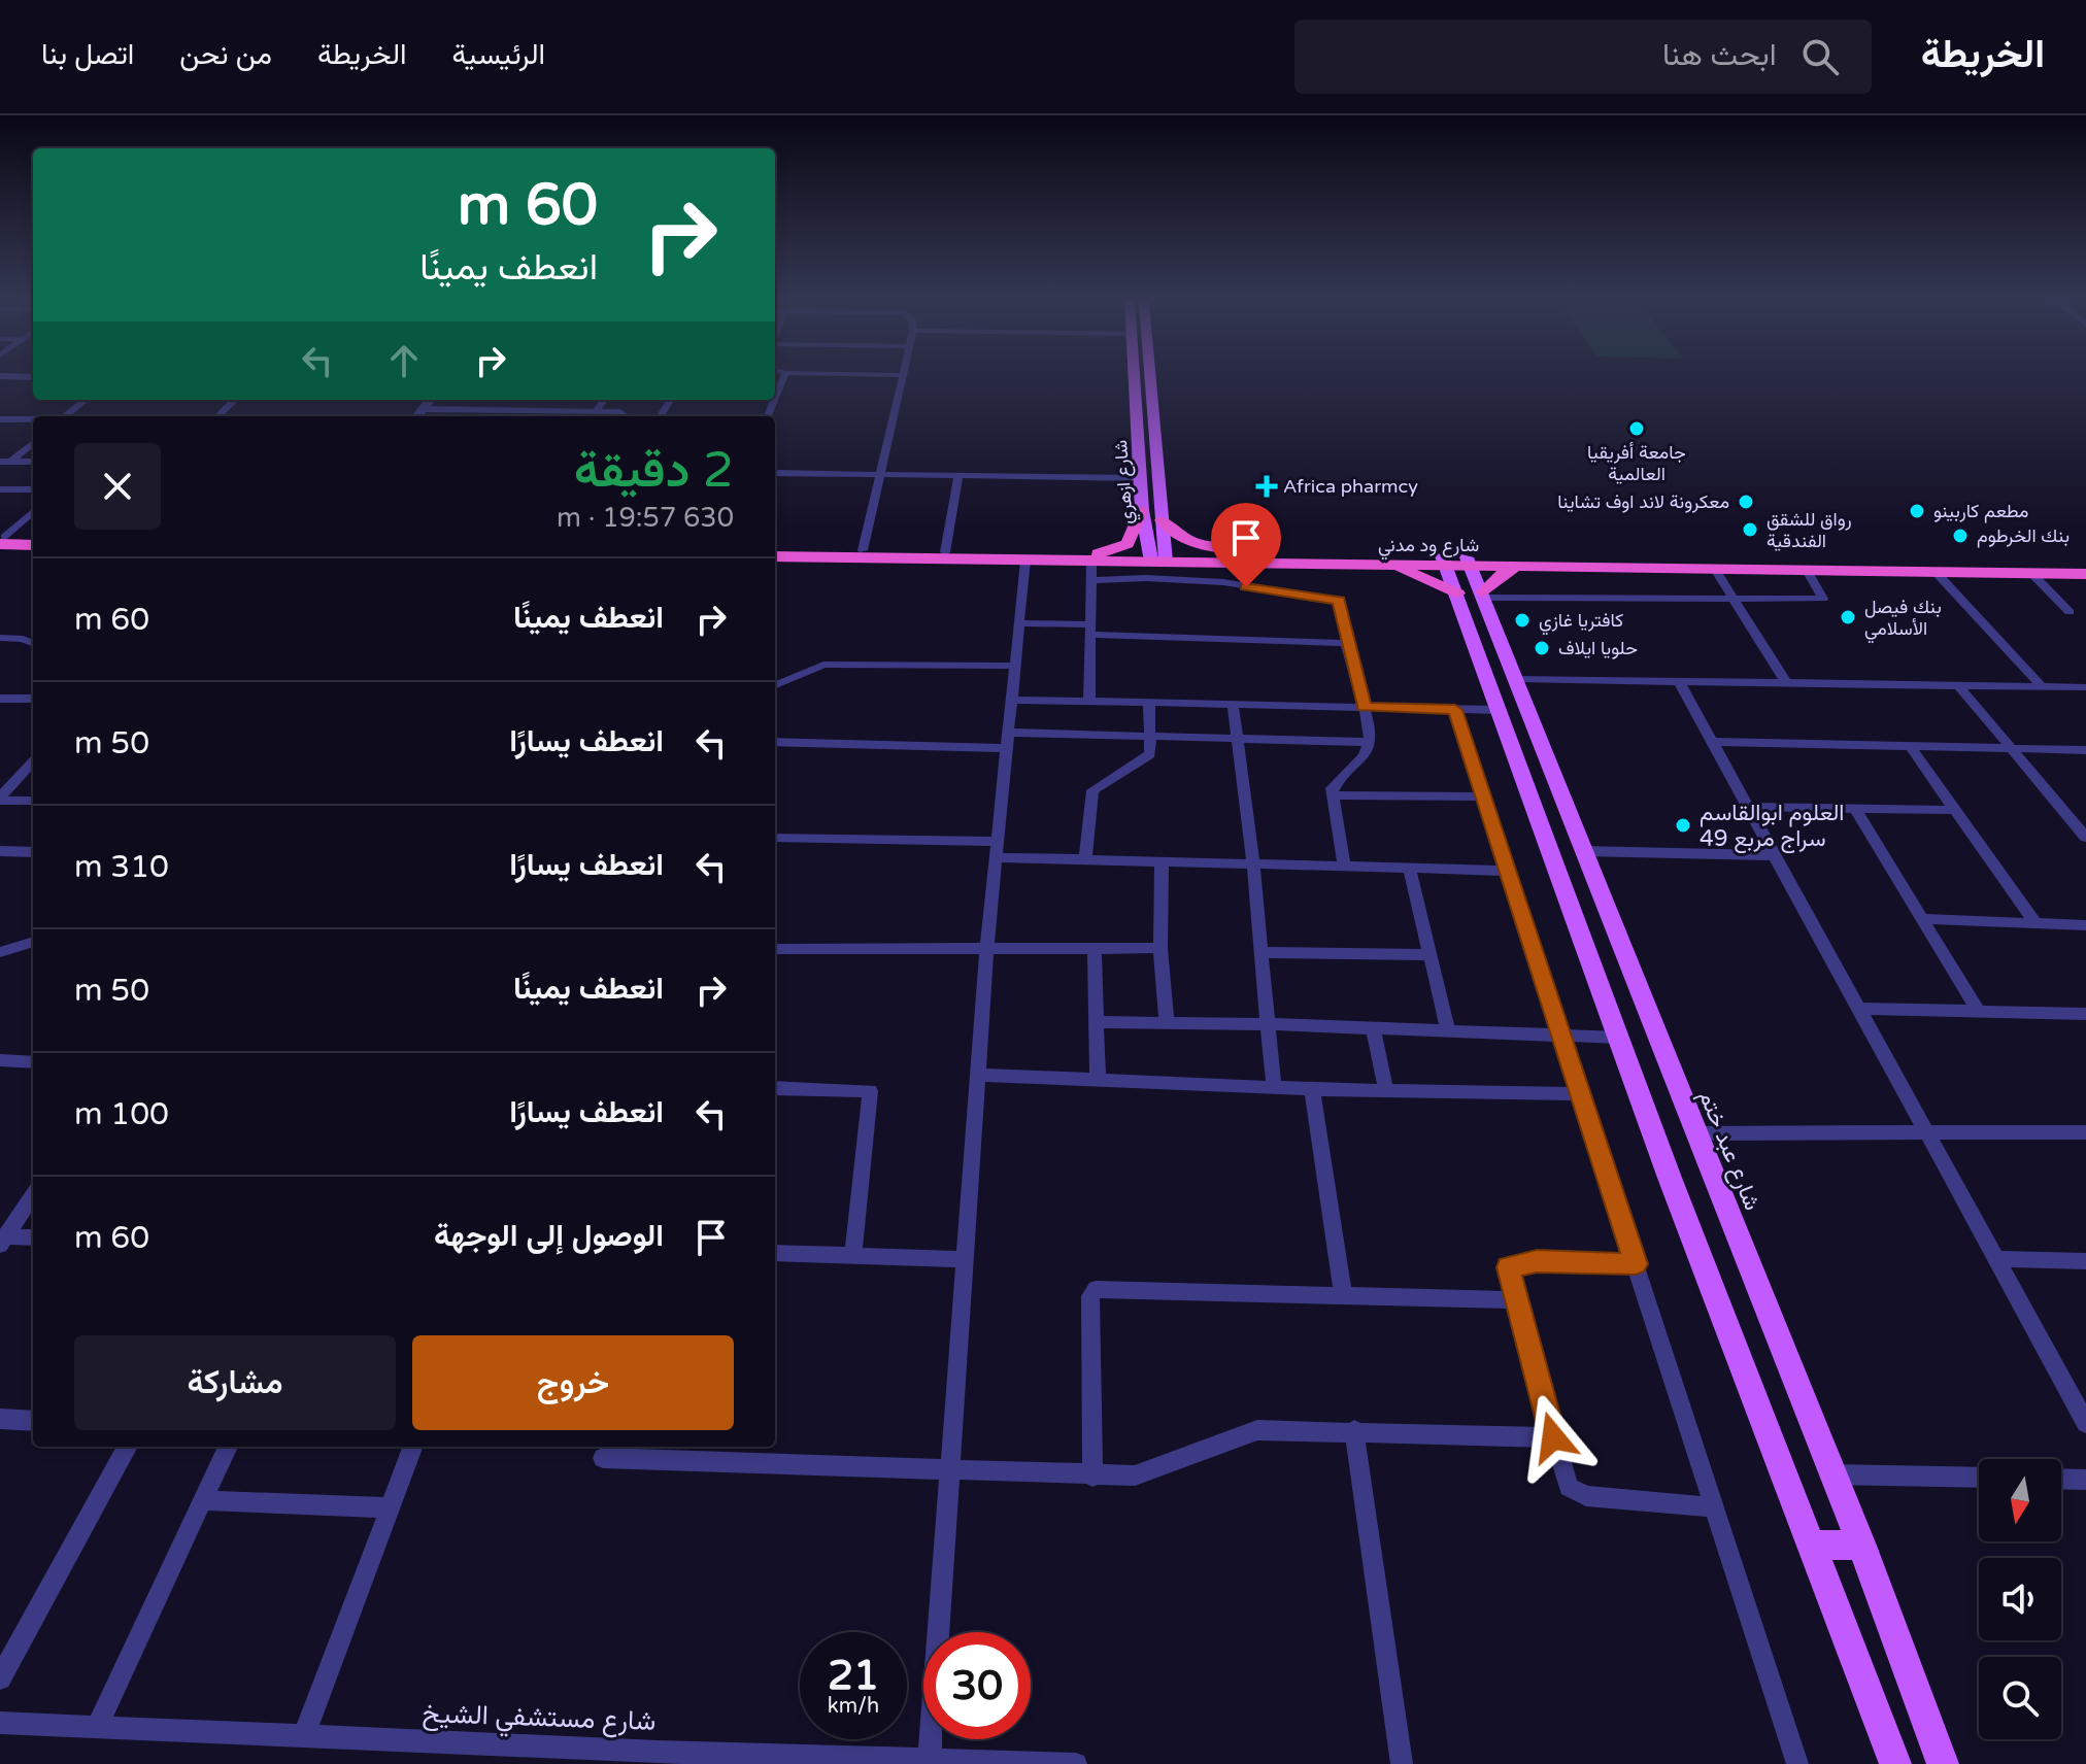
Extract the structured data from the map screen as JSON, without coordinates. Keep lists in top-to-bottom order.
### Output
{
  "streets": {
    "highway": ["شارع ود مدني"],
    "main road": ["شارع ازهري", "شارع عبد ختم"],
    "street": ["شارع مستشفي الشيخ"]
  },
  "crossings": [
    ["شارع ازهري", "شارع ود مدني"],
    ["شارع ود مدني", "شارع عبد ختم"]
  ],
  "places": {
    "other": [
      "جامعة أفريقيا العالمية",
      "معكرونة لاند اوف تشاينا",
      "مطعم كاربينو",
      "رواق للشقق الفندقية",
      "بنك الخرطوم",
      "بنك فيصل الأسلامي",
      "كافتريا غازي",
      "حلويا ايلاف",
      "العلوم ابوالقاسم سراج مربع 49"
    ],
    "health": ["Africa pharmcy"]
  },
  "north": "bottom",
  "page": {
    "header": "الخريطة",
    "search": "ابحث هنا",
    "nav": [
      "الرئيسية",
      "الخريطة",
      "من نحن",
      "اتصل بنا"
    ],
    "turn": ["60 m", "انعطف يمينًا"],
    "heading": ["2 دقيقة", "630 m · 19:57"],
    "list": [
      {
        "name": "انعطف يمينًا",
        "value": "60 m"
      },
      {
        "name": "انعطف يسارًا",
        "value": "50 m"
      },
      {
        "name": "انعطف يسارًا",
        "value": "310 m"
      },
      {
        "name": "انعطف يمينًا",
        "value": "50 m"
      },
      {
        "name": "انعطف يسارًا",
        "value": "100 m"
      },
      {
        "name": "الوصول إلى الوجهة",
        "value": "60 m"
      }
    ],
    "buttons": ["خروج", "مشاركة"],
    "speed": "21 km/h",
    "limit": "30"
  }
}
